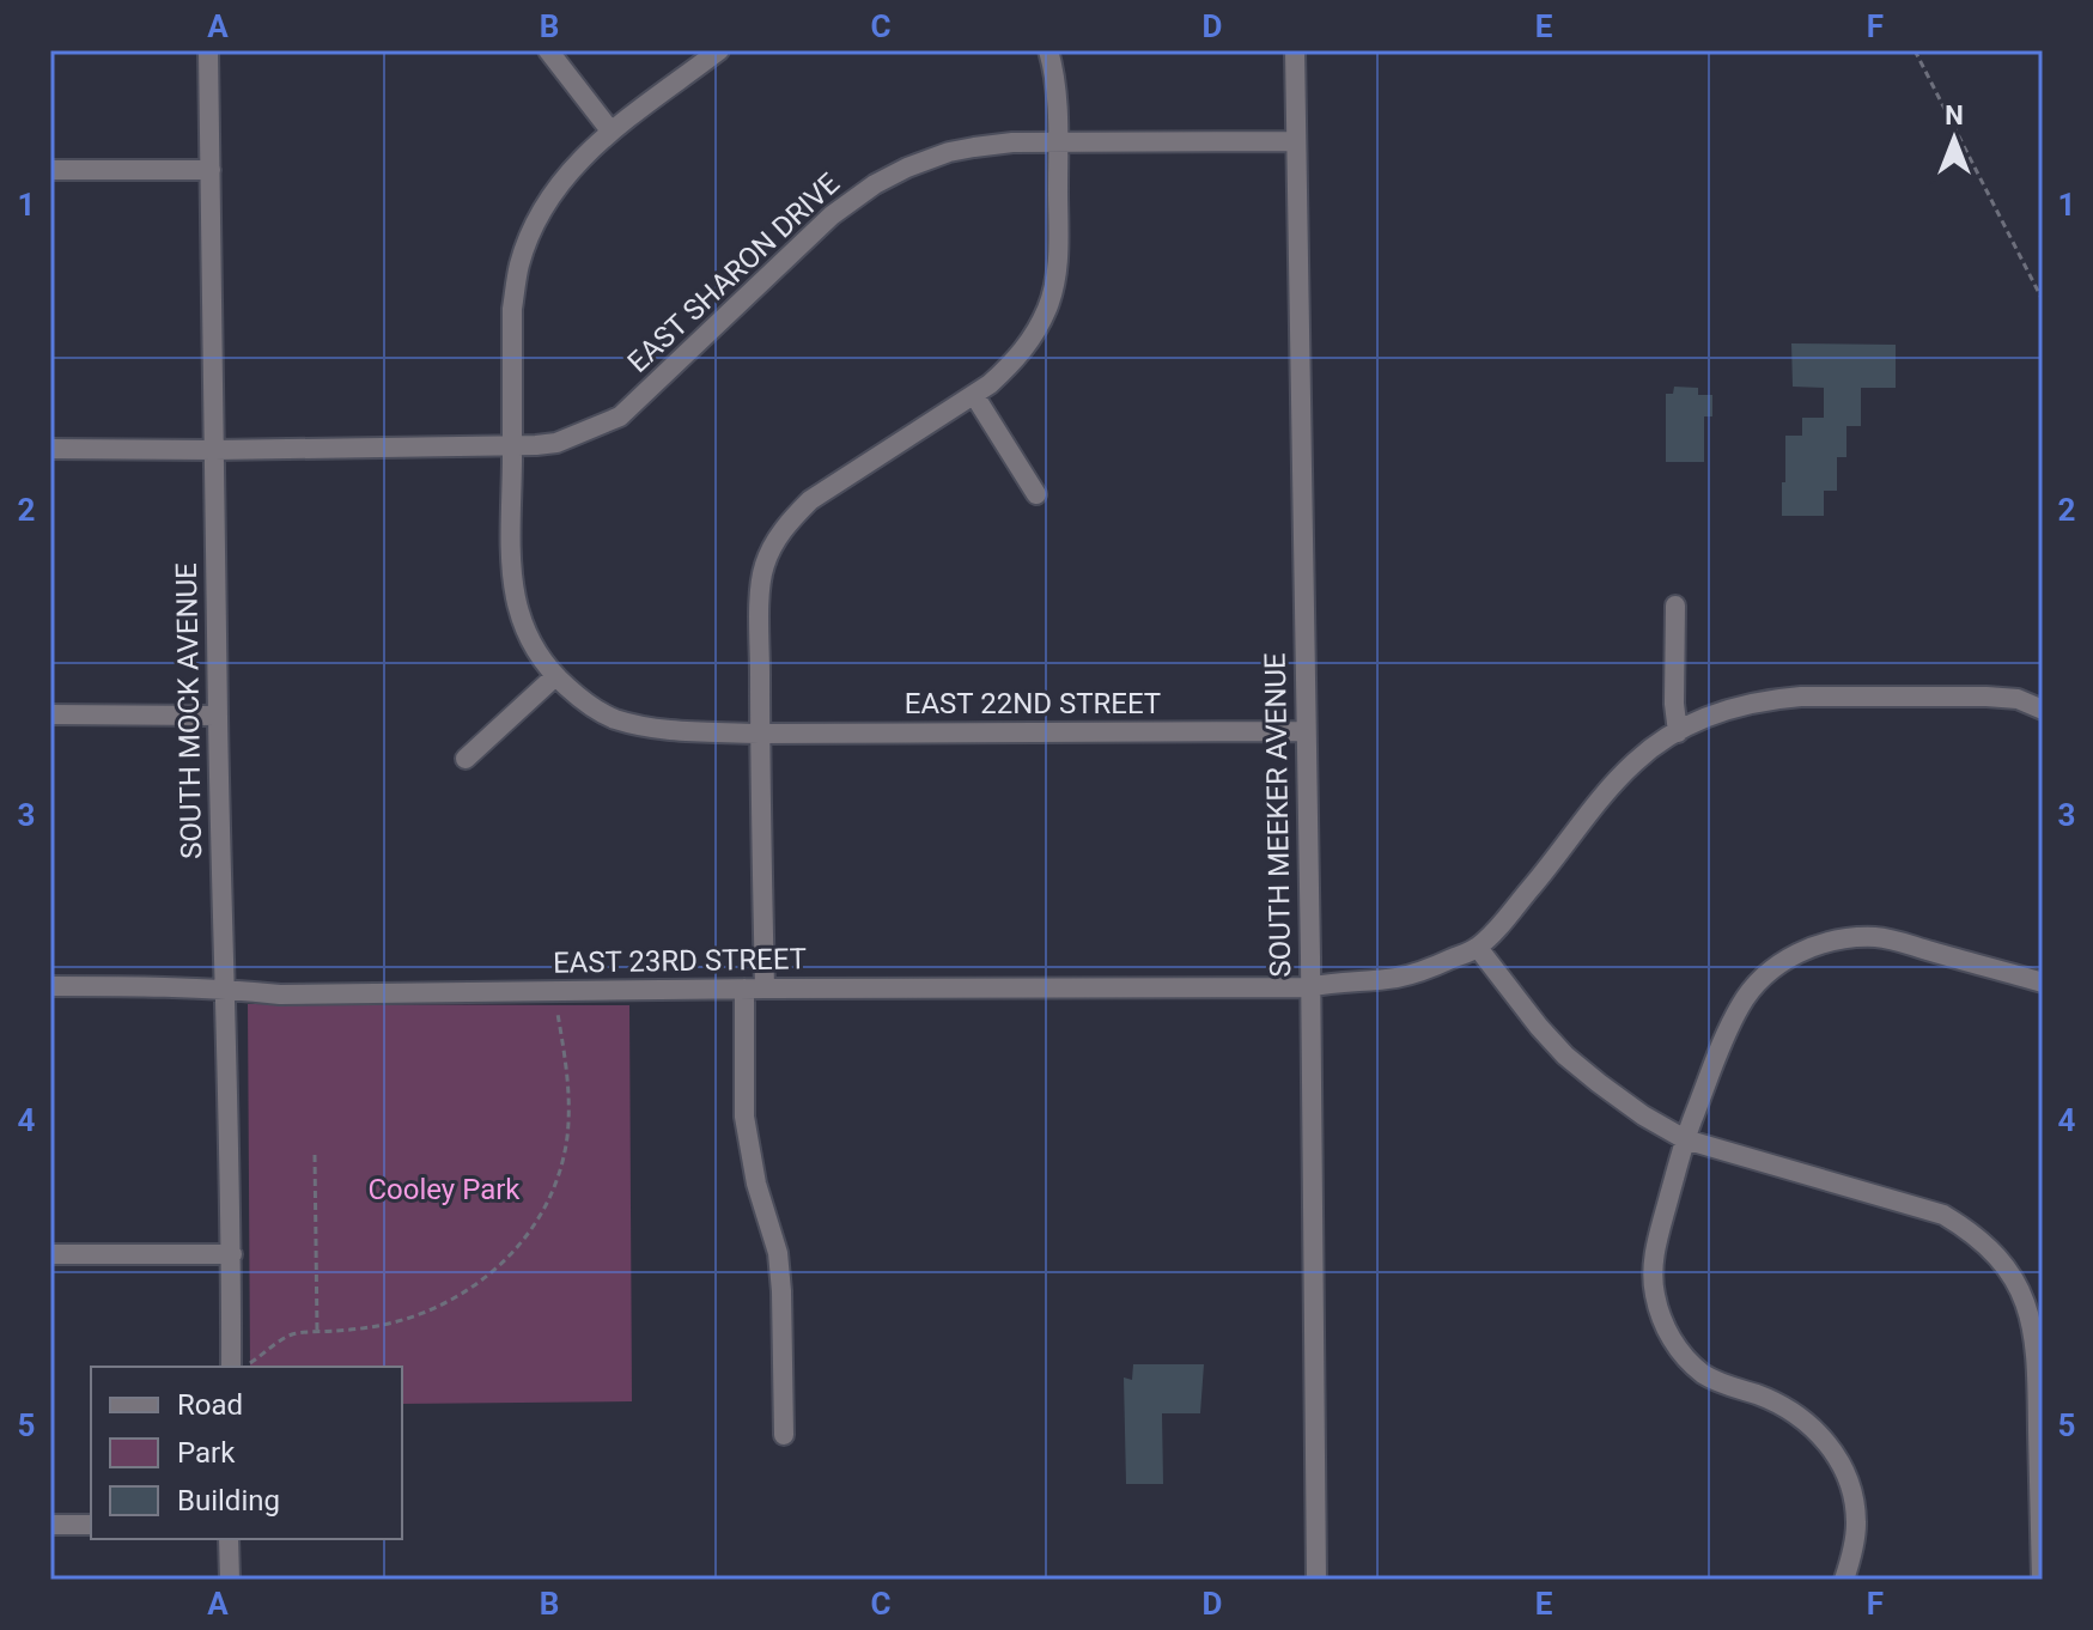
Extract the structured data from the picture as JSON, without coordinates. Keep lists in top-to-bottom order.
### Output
{
  "streets": {
    "street": [
      "EAST SHARON DRIVE",
      "EAST 22ND STREET",
      "SOUTH MOCK AVENUE",
      "SOUTH MEEKER AVENUE",
      "EAST 23RD STREET"
    ]
  },
  "crossings": [
    ["EAST SHARON DRIVE", "EAST 22ND STREET"],
    ["EAST SHARON DRIVE", "SOUTH MOCK AVENUE"],
    ["EAST SHARON DRIVE", "SOUTH MEEKER AVENUE"],
    ["EAST 22ND STREET", "SOUTH MEEKER AVENUE"],
    ["SOUTH MOCK AVENUE", "EAST 23RD STREET"],
    ["SOUTH MEEKER AVENUE", "EAST 23RD STREET"]
  ],
  "parks": ["Cooley Park"],
  "legend": ["Road", "Park", "Building"],
  "north": "top",
  "grid": {
    "columns": [
      "A",
      "B",
      "C",
      "D",
      "E",
      "F"
    ],
    "rows": [
      "1",
      "2",
      "3",
      "4",
      "5"
    ]
  }
}
